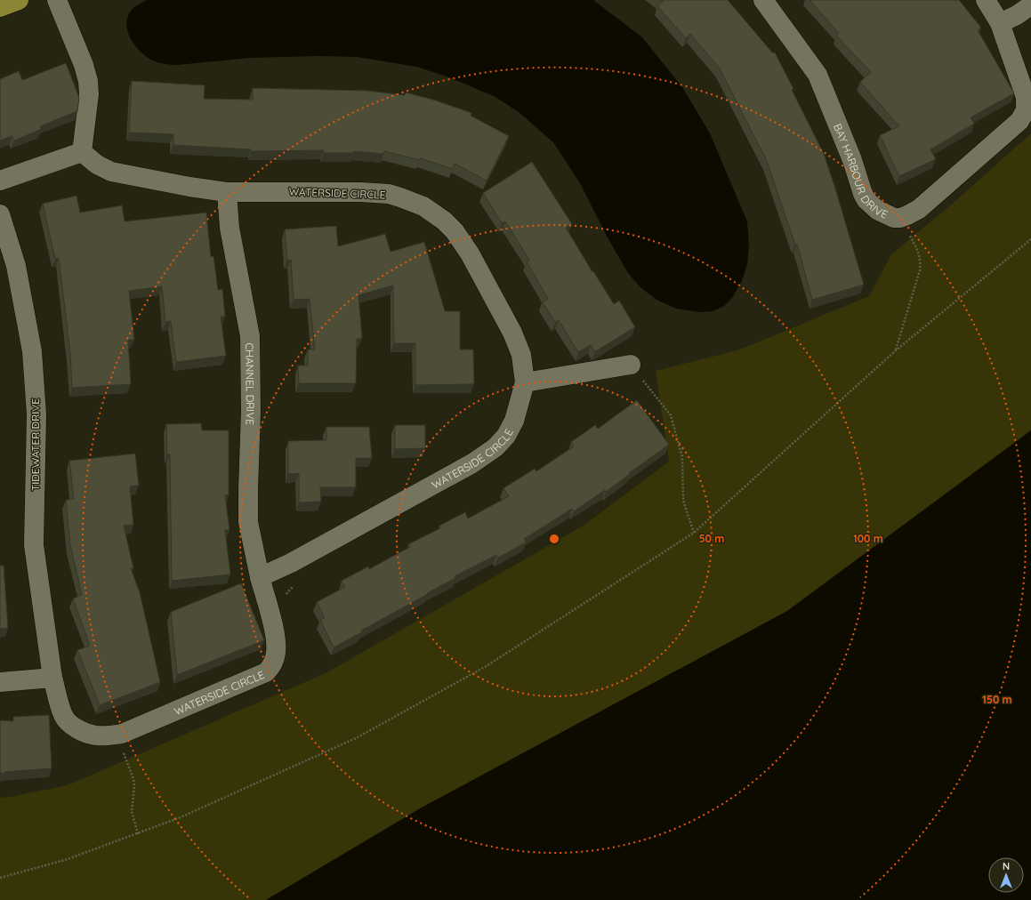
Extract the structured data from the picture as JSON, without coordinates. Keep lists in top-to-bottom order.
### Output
{
  "streets": {
    "street": [
      "BAY HARBOUR DRIVE",
      "WATERSIDE CIRCLE",
      "CHANNEL DRIVE",
      "TIDEWATER DRIVE"
    ]
  },
  "crossings": [
    ["WATERSIDE CIRCLE", "CHANNEL DRIVE"],
    ["WATERSIDE CIRCLE", "TIDEWATER DRIVE"]
  ],
  "north": "top",
  "rings": ["50 m", "100 m", "150 m"]
}
